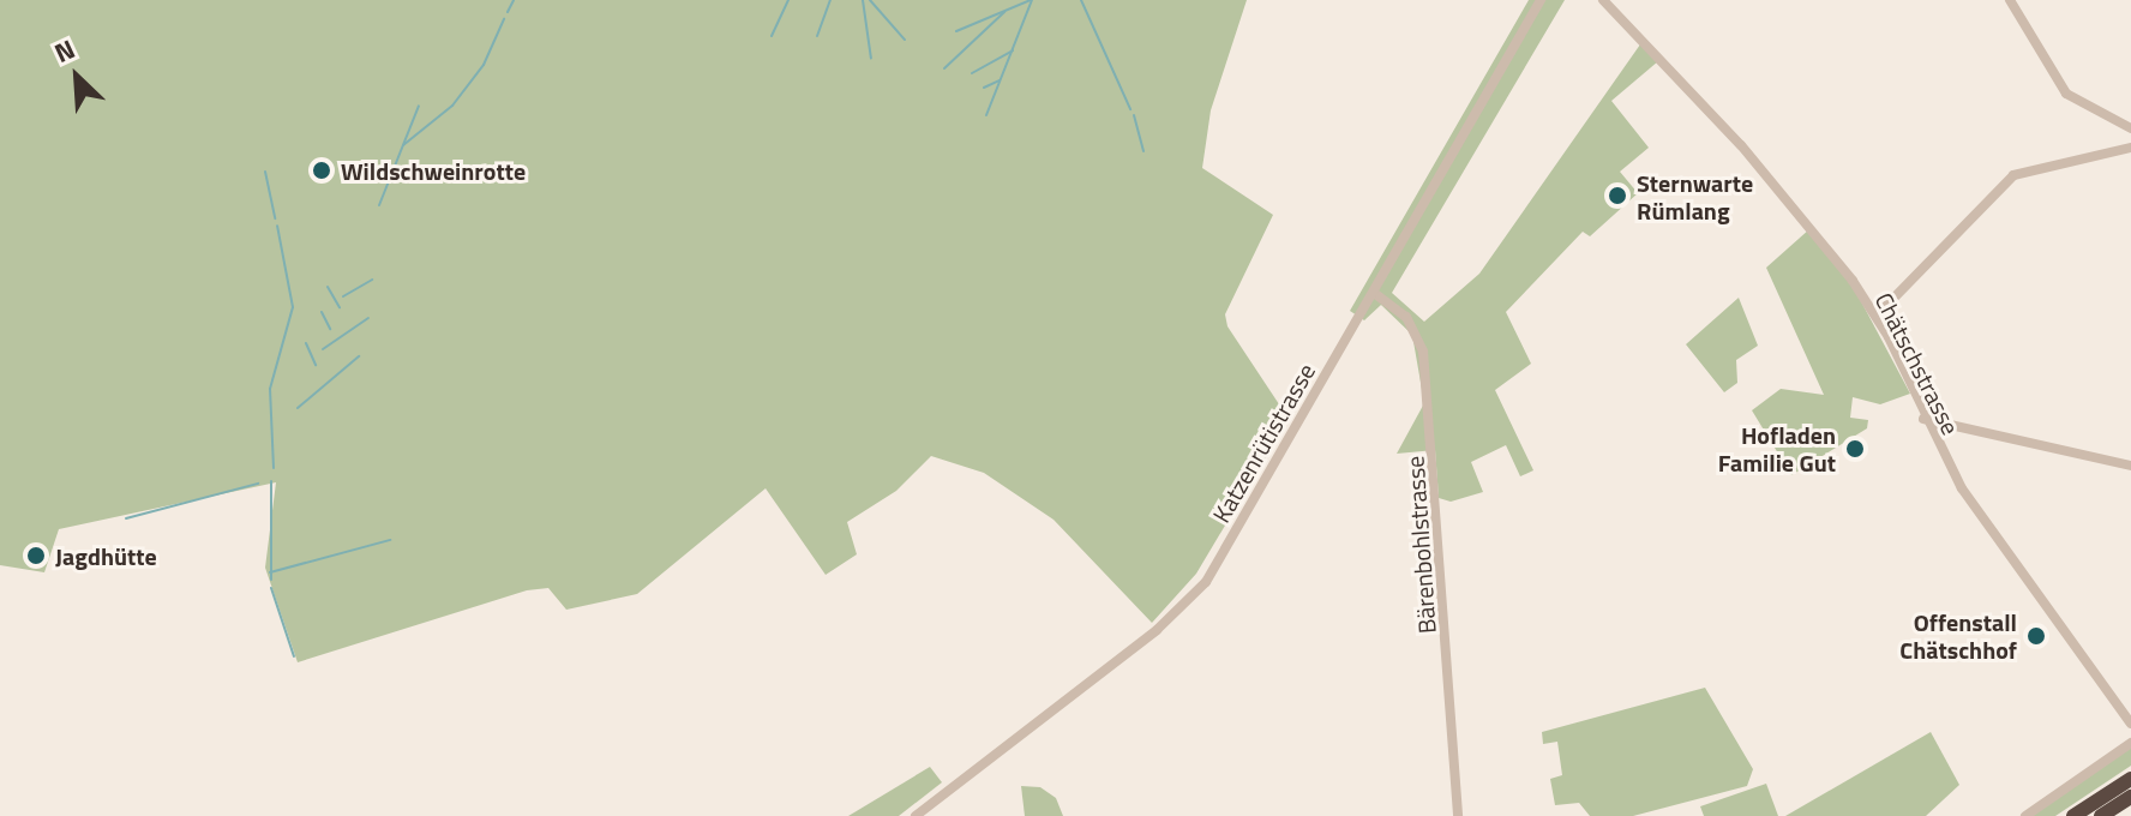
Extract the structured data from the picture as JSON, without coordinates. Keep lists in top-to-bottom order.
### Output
{
  "streets": {
    "street": ["Chätschstrasse", "Katzenrütistrasse", "Bärenbohlstrasse"]
  },
  "crossings": [
    ["Katzenrütistrasse", "Bärenbohlstrasse"]
  ],
  "places": [
    "Wildschweinrotte",
    "Sternwarte Rümlang",
    "Hofladen Familie Gut",
    "Jagdhütte",
    "Offenstall Chätschhof"
  ],
  "north": "top left"
}
